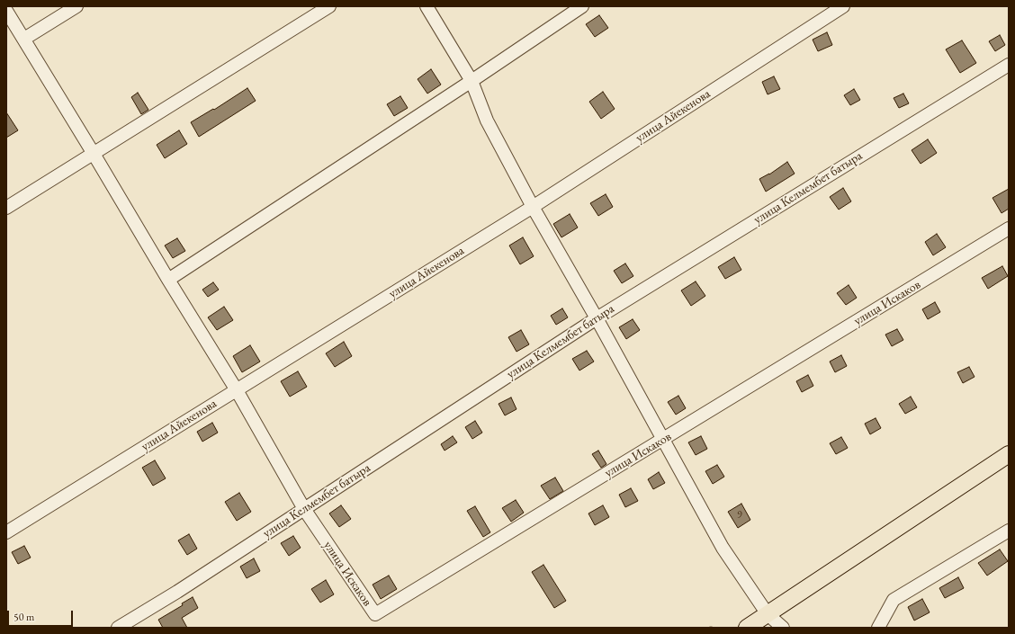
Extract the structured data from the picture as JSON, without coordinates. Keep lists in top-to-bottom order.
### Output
{
  "streets": {
    "street": ["улица Айекенова", "улица Келмембет батыра", "улица Искаков"]
  },
  "crossings": [
    ["улица Келмембет батыра", "улица Искаков"]
  ],
  "house_numbers": ["9"],
  "scale_bar": "50 m"
}
